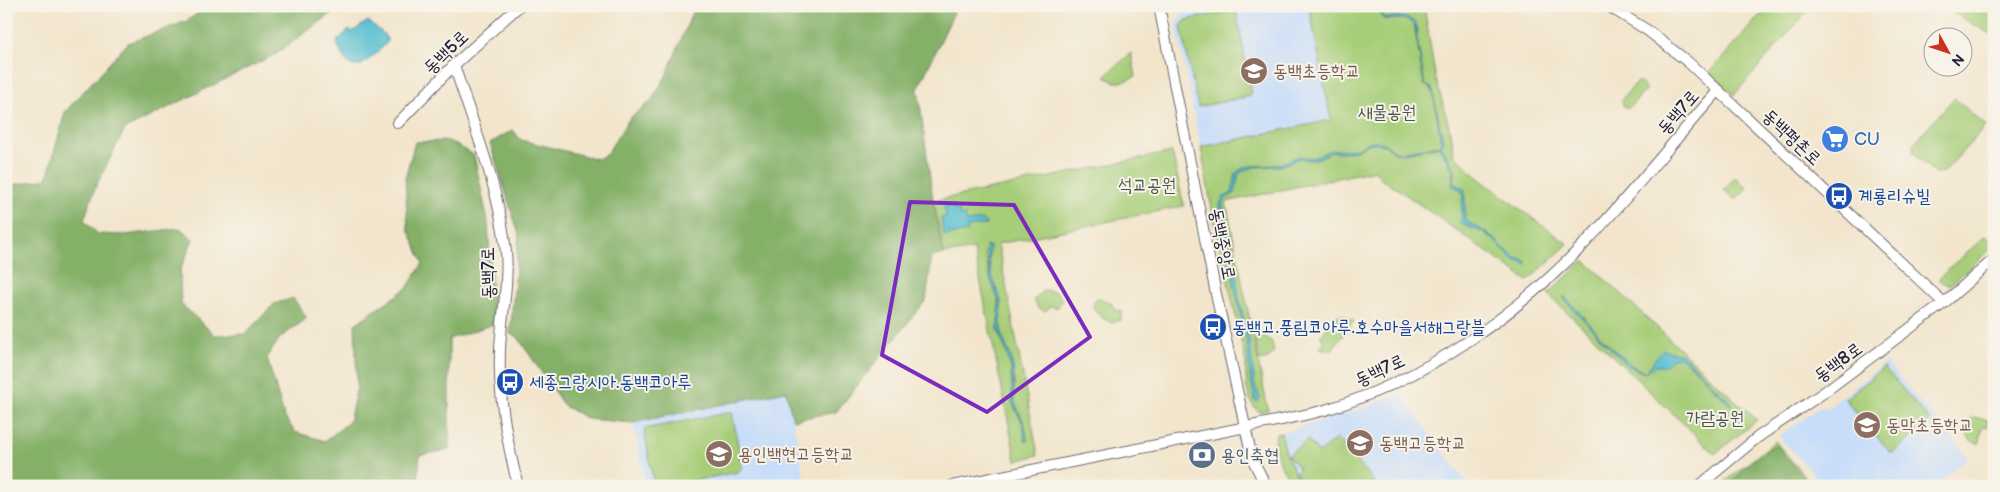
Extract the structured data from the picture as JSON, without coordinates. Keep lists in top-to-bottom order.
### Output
{
  "streets": {
    "street": [
      "동백5로",
      "동백7로",
      "동백평촌로",
      "동백중앙로",
      "동백8로"
    ]
  },
  "crossings": [
    ["동백5로", "동백7로"],
    ["동백7로", "동백평촌로"],
    ["동백7로", "동백중앙로"],
    ["동백평촌로", "동백8로"]
  ],
  "parks": ["새물공원", "석교공원", "가람공원"],
  "places": {
    "school or university": [
      "동백초등학교",
      "동막초등학교",
      "동백고등학교",
      "용인백현고등학교"
    ],
    "supermarket": ["CU"],
    "bus stop": ["계룡리슈빌", "동백고.풍림코아루.호수마을서해그랑블", "세종그랑시아.동백코아루"],
    "bank": ["용인축협"]
  },
  "north": "bottom right"
}
